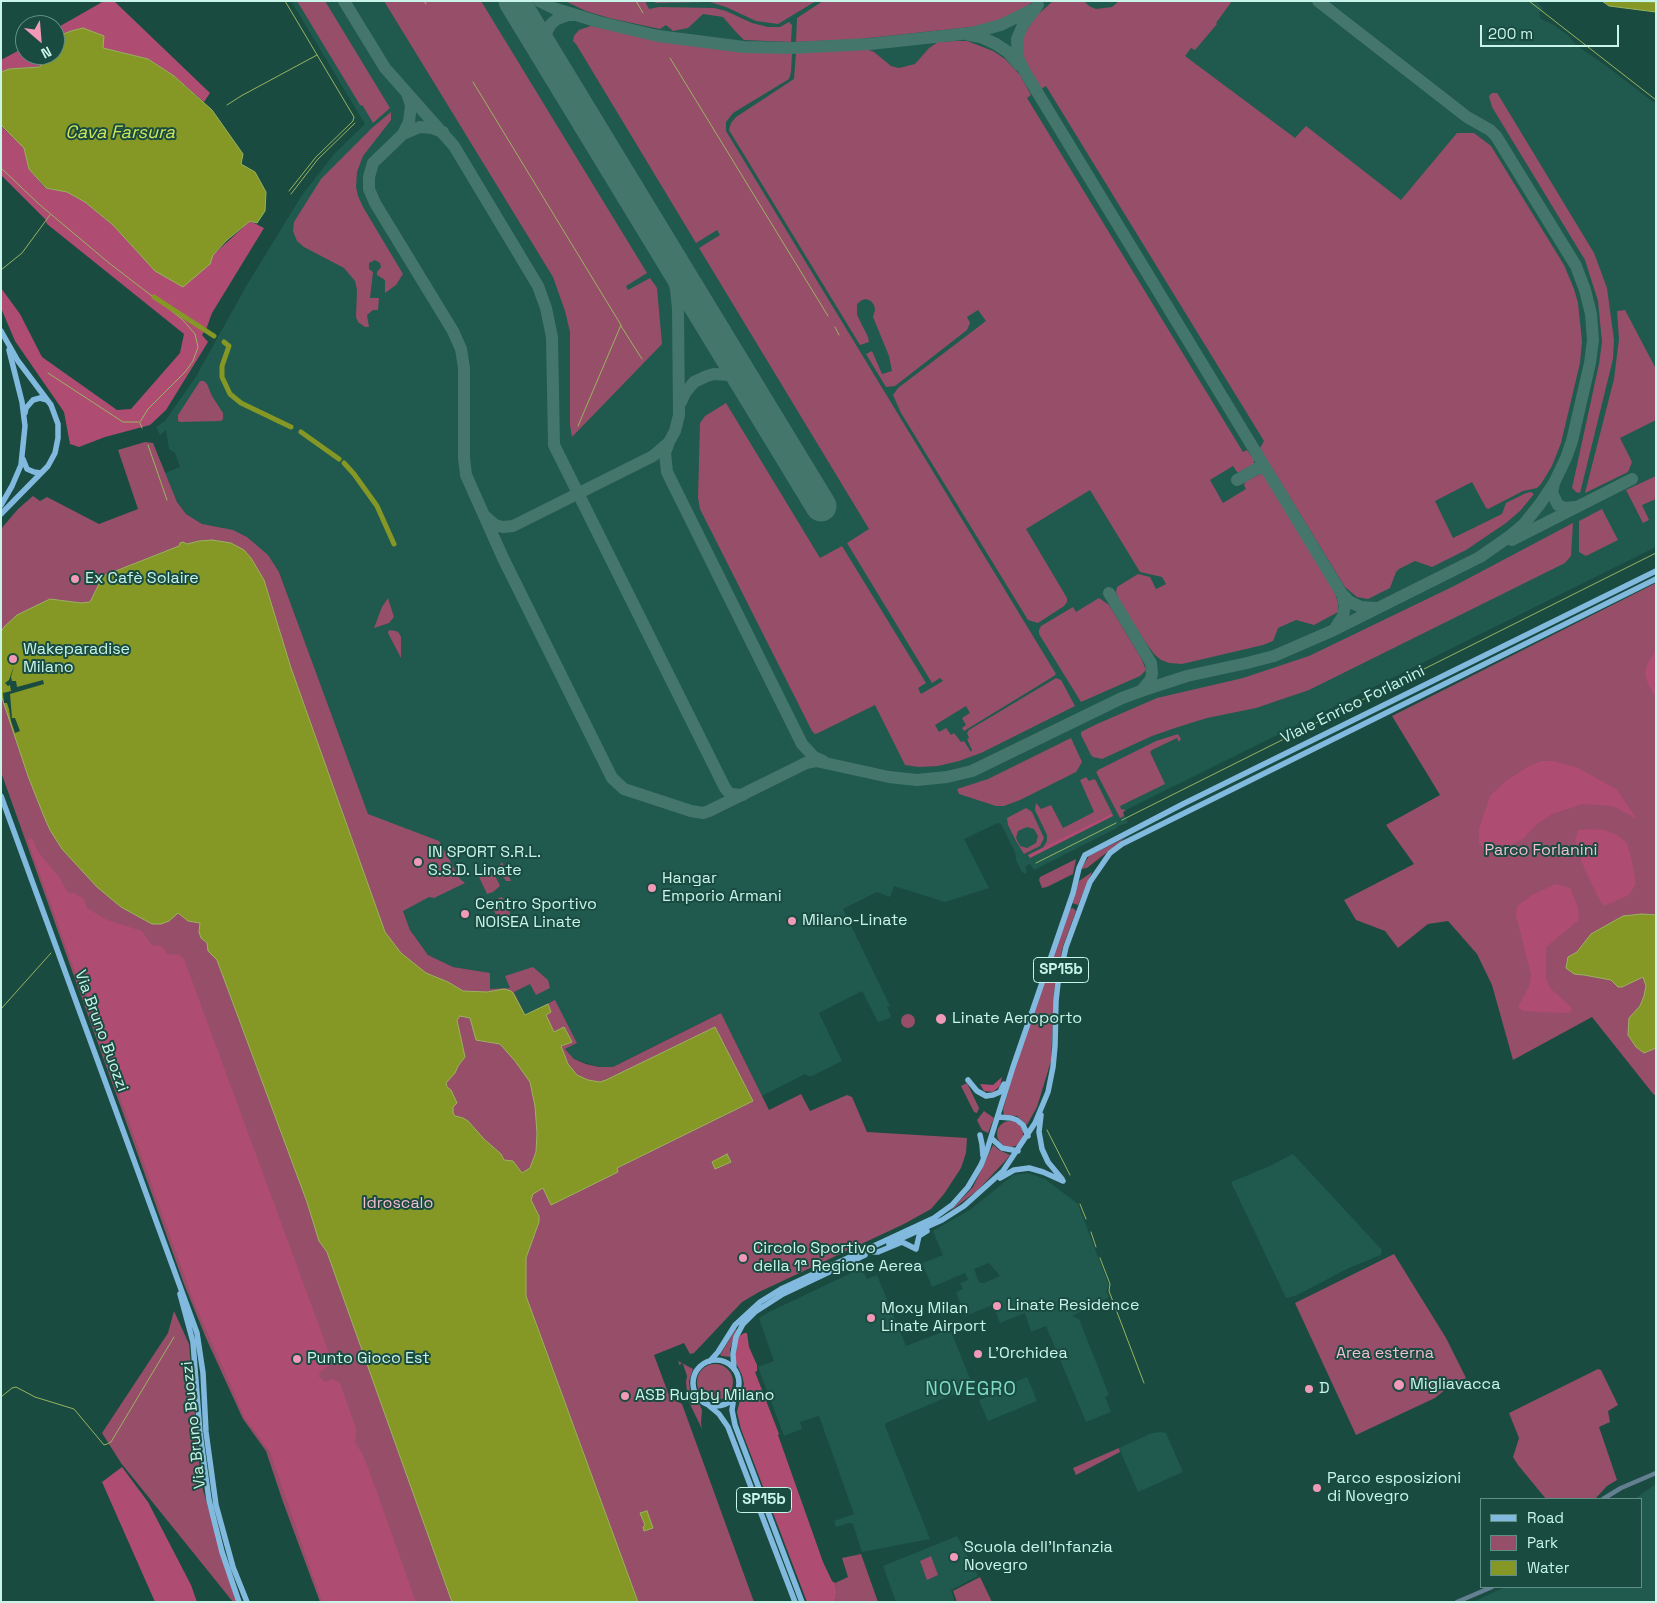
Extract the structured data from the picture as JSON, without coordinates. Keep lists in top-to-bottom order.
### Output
{
  "streets": {
    "main road": ["Viale Enrico Forlanini", "SP15b", "Via Bruno Buozzi"]
  },
  "crossings": [
    ["Viale Enrico Forlanini", "SP15b"]
  ],
  "districts": ["NOVEGRO"],
  "water": ["Cava Farsura"],
  "parks": ["Parco Forlanini", "Idroscalo", "Area esterna"],
  "places": [
    "Ex Cafè Solaire",
    "Wakeparadise Milano",
    "IN SPORT S.R.L. S.S.D. Linate",
    "Hangar Emporio Armani",
    "Centro Sportivo NOISEA Linate",
    "Milano-Linate",
    "Linate Aeroporto",
    "Circolo Sportivo della 1ª Regione Aerea",
    "Linate Residence",
    "Moxy Milan Linate Airport",
    "L'Orchidea",
    "Punto Gioco Est",
    "Migliavacca",
    "D",
    "ASB Rugby Milano",
    "Parco esposizioni di Novegro",
    "Scuola dell’Infanzia Novegro"
  ],
  "legend": ["Road", "Park", "Water"],
  "scale_bar": "200 m",
  "north": "bottom right"
}
